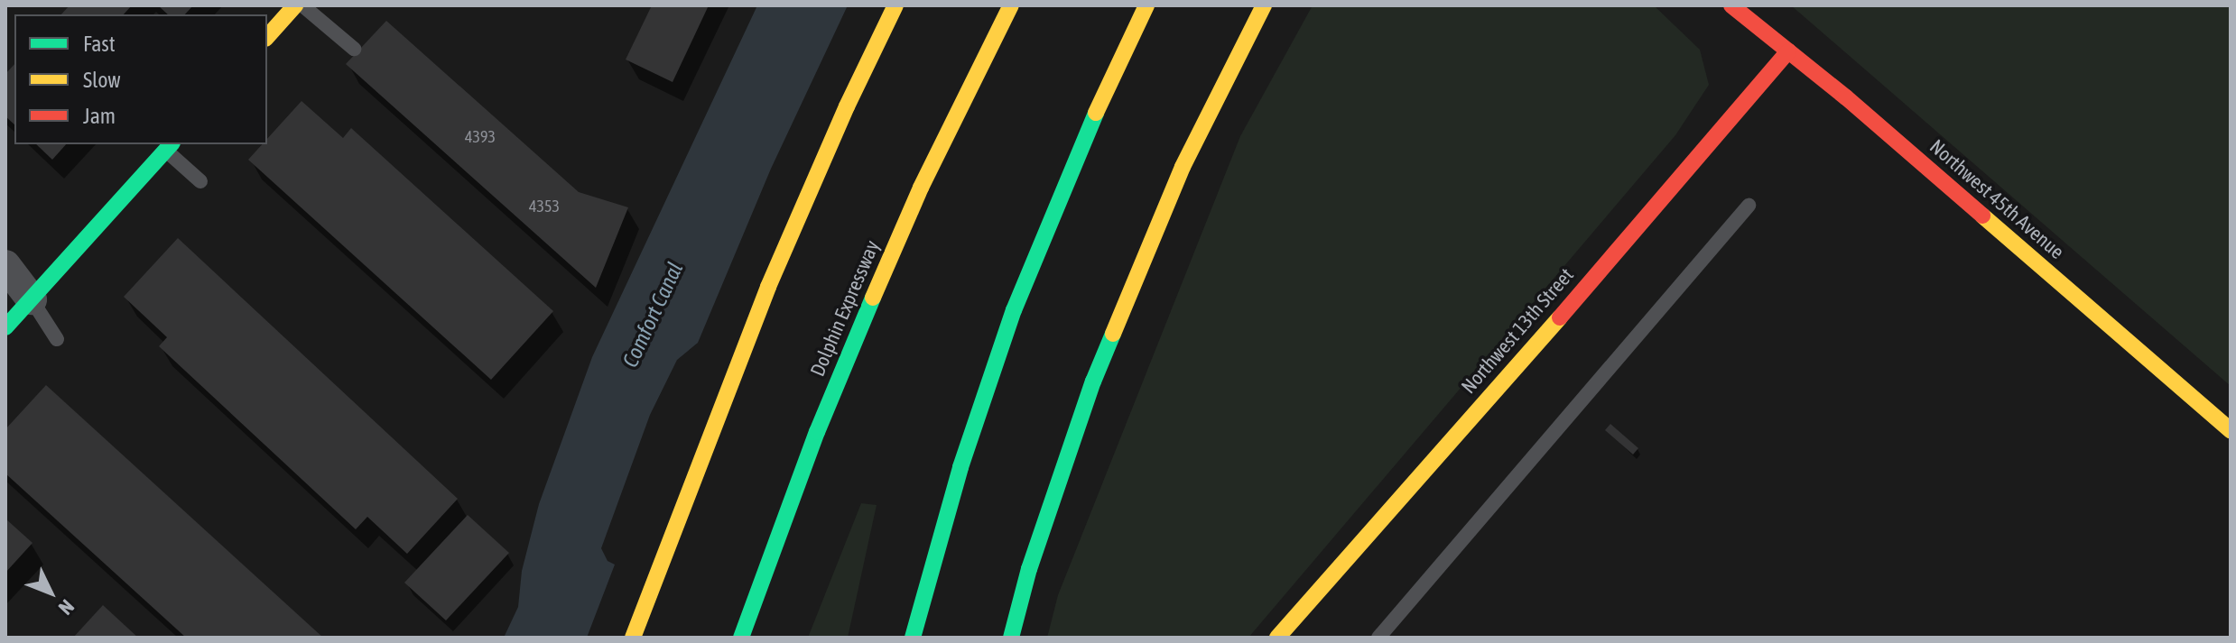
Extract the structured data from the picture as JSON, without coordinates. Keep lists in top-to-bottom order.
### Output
{
  "streets": {
    "main road": ["Northwest 45th Avenue", "Dolphin Expressway", "Northwest 13th Street"]
  },
  "crossings": [
    ["Northwest 45th Avenue", "Northwest 13th Street"]
  ],
  "water": ["Comfort Canal"],
  "house_numbers": ["4393", "4353"],
  "legend": ["Fast", "Slow", "Jam"],
  "north": "bottom right"
}
